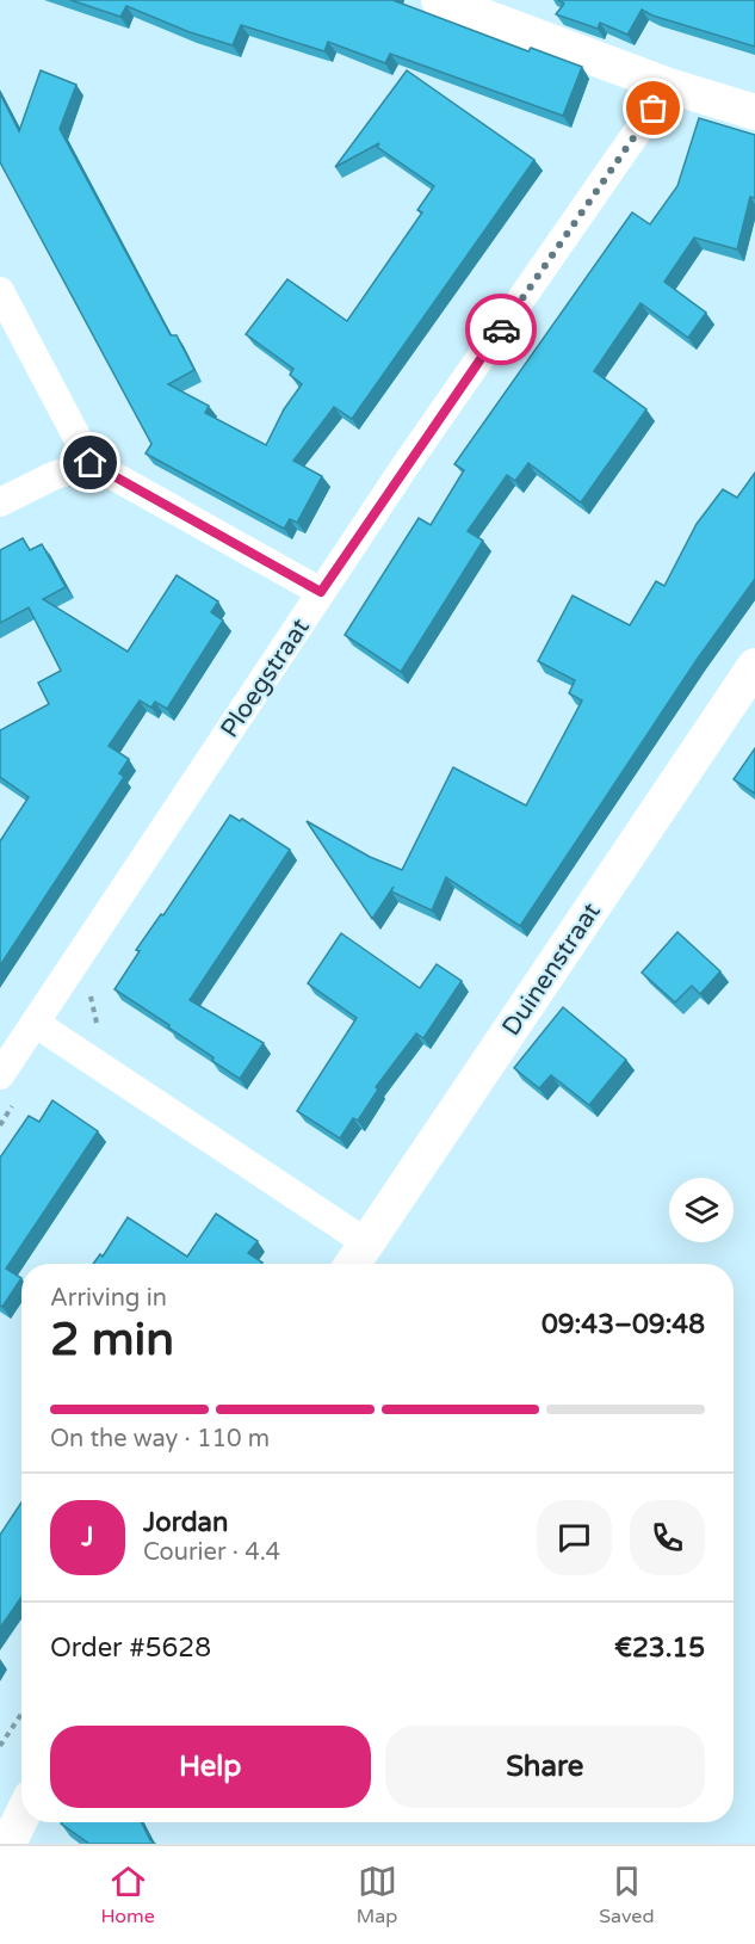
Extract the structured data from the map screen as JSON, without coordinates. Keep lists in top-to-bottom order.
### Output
{
  "streets": {
    "street": ["Ploegstraat", "Duinenstraat"]
  },
  "page": {
    "heading": ["2 min", "Arriving in", "09:43–09:48"],
    "panel": [
      "Jordan",
      "Courier · 4.4",
      "Order #5628",
      "€23.15"
    ],
    "bar": "On the way · 110 m",
    "round": "J",
    "buttons": ["Help", "Share"],
    "tabs": ["Home", "Map", "Saved"]
  }
}
